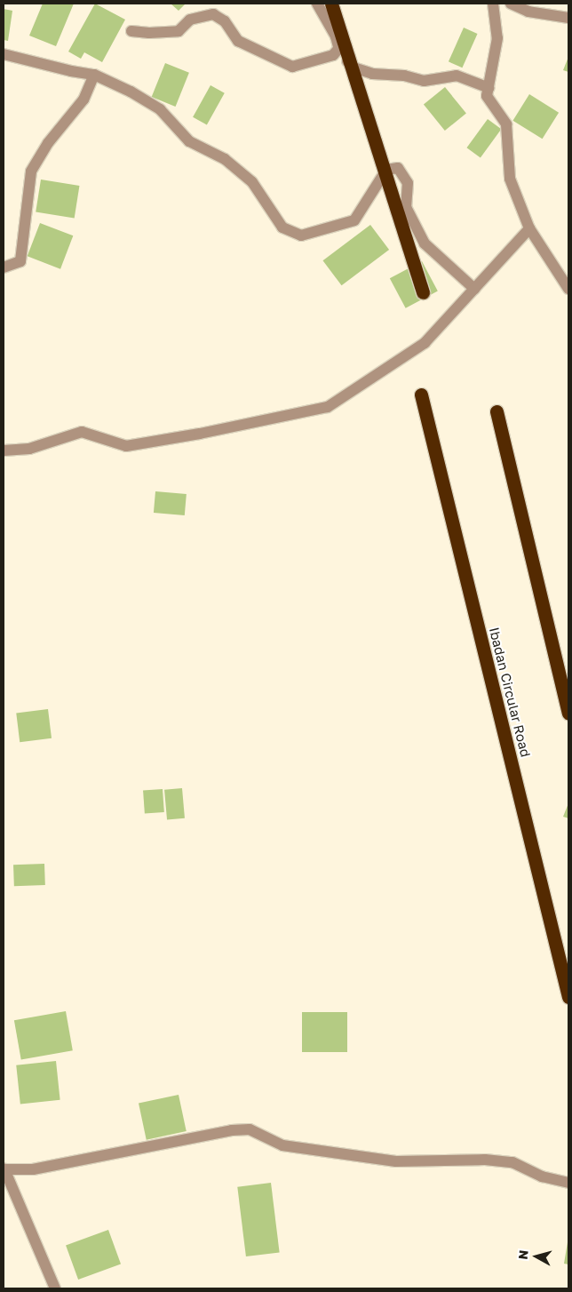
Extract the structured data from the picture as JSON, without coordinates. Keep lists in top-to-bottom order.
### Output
{
  "streets": {
    "highway": ["Ibadan Circular Road"]
  },
  "north": "left"
}
